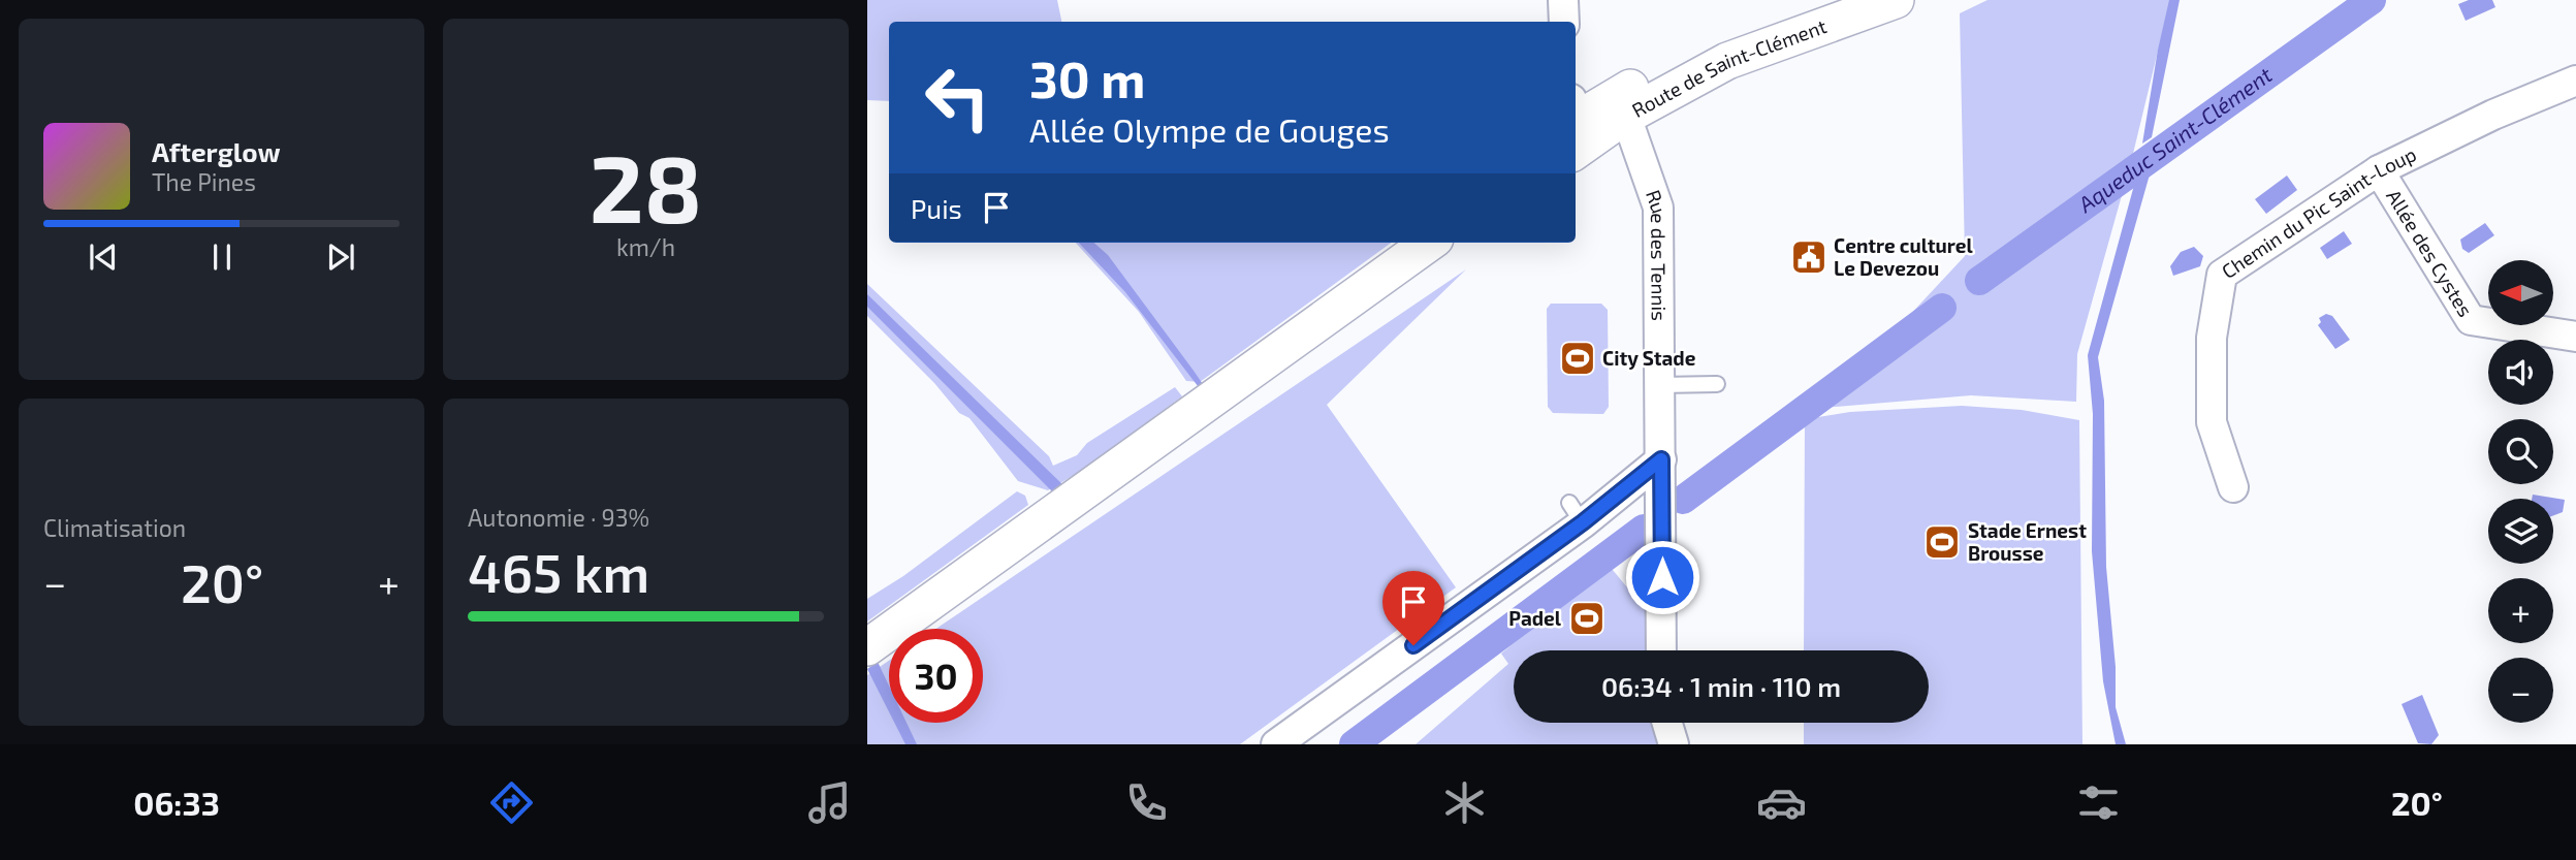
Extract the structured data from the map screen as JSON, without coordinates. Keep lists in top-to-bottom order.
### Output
{
  "streets": {
    "street": [
      "Route de Saint-Clément",
      "Chemin du Pic Saint-Loup",
      "Allée des Cystes",
      "Rue des Tennis"
    ]
  },
  "crossings": [
    ["Route de Saint-Clément", "Rue des Tennis"],
    ["Chemin du Pic Saint-Loup", "Allée des Cystes"]
  ],
  "water": ["Aqueduc Saint-Clément"],
  "places": {
    "public building": ["Centre culturel Le Devezou"],
    "sports": ["City Stade", "Stade Ernest Brousse", "Padel"]
  },
  "north": "left",
  "page": {
    "tile": [
      ["28", "km/h"],
      "Climatisation",
      ["Autonomie · 93%", "465 km"]
    ],
    "turn": ["30 m", "Allée Olympe de Gouges"],
    "song": ["Afterglow", "The Pines"],
    "then": "Puis",
    "map_buttons": ["+", "−"],
    "heat": ["−", "20°", "+"],
    "limit": "30",
    "trip": "06:34 · 1 min · 110 m",
    "tabs": ["06:33", "20°"]
  }
}
